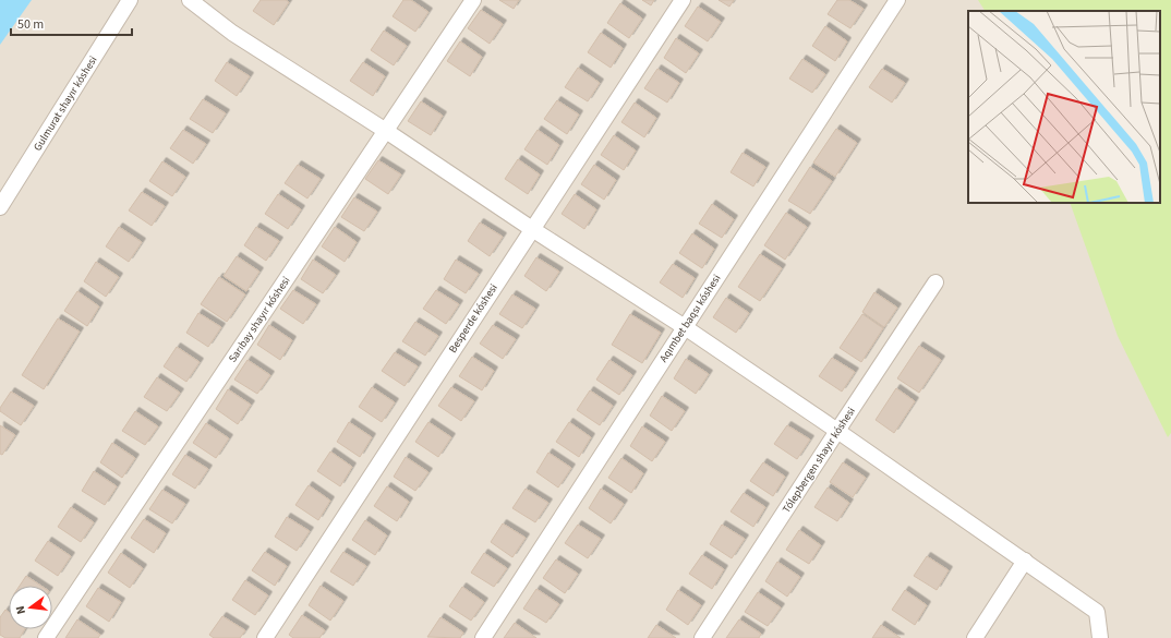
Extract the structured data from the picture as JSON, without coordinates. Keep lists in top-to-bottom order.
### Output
{
  "streets": {
    "street": [
      "Gulmurat shayır kóshesi",
      "Besperde kóshesi",
      "Aqımbet baqsı kóshesi",
      "Sarıbay shayır kóshesi",
      "Tólepbergen shayır kóshesi"
    ]
  },
  "scale_bar": "50 m",
  "north": "left"
}
